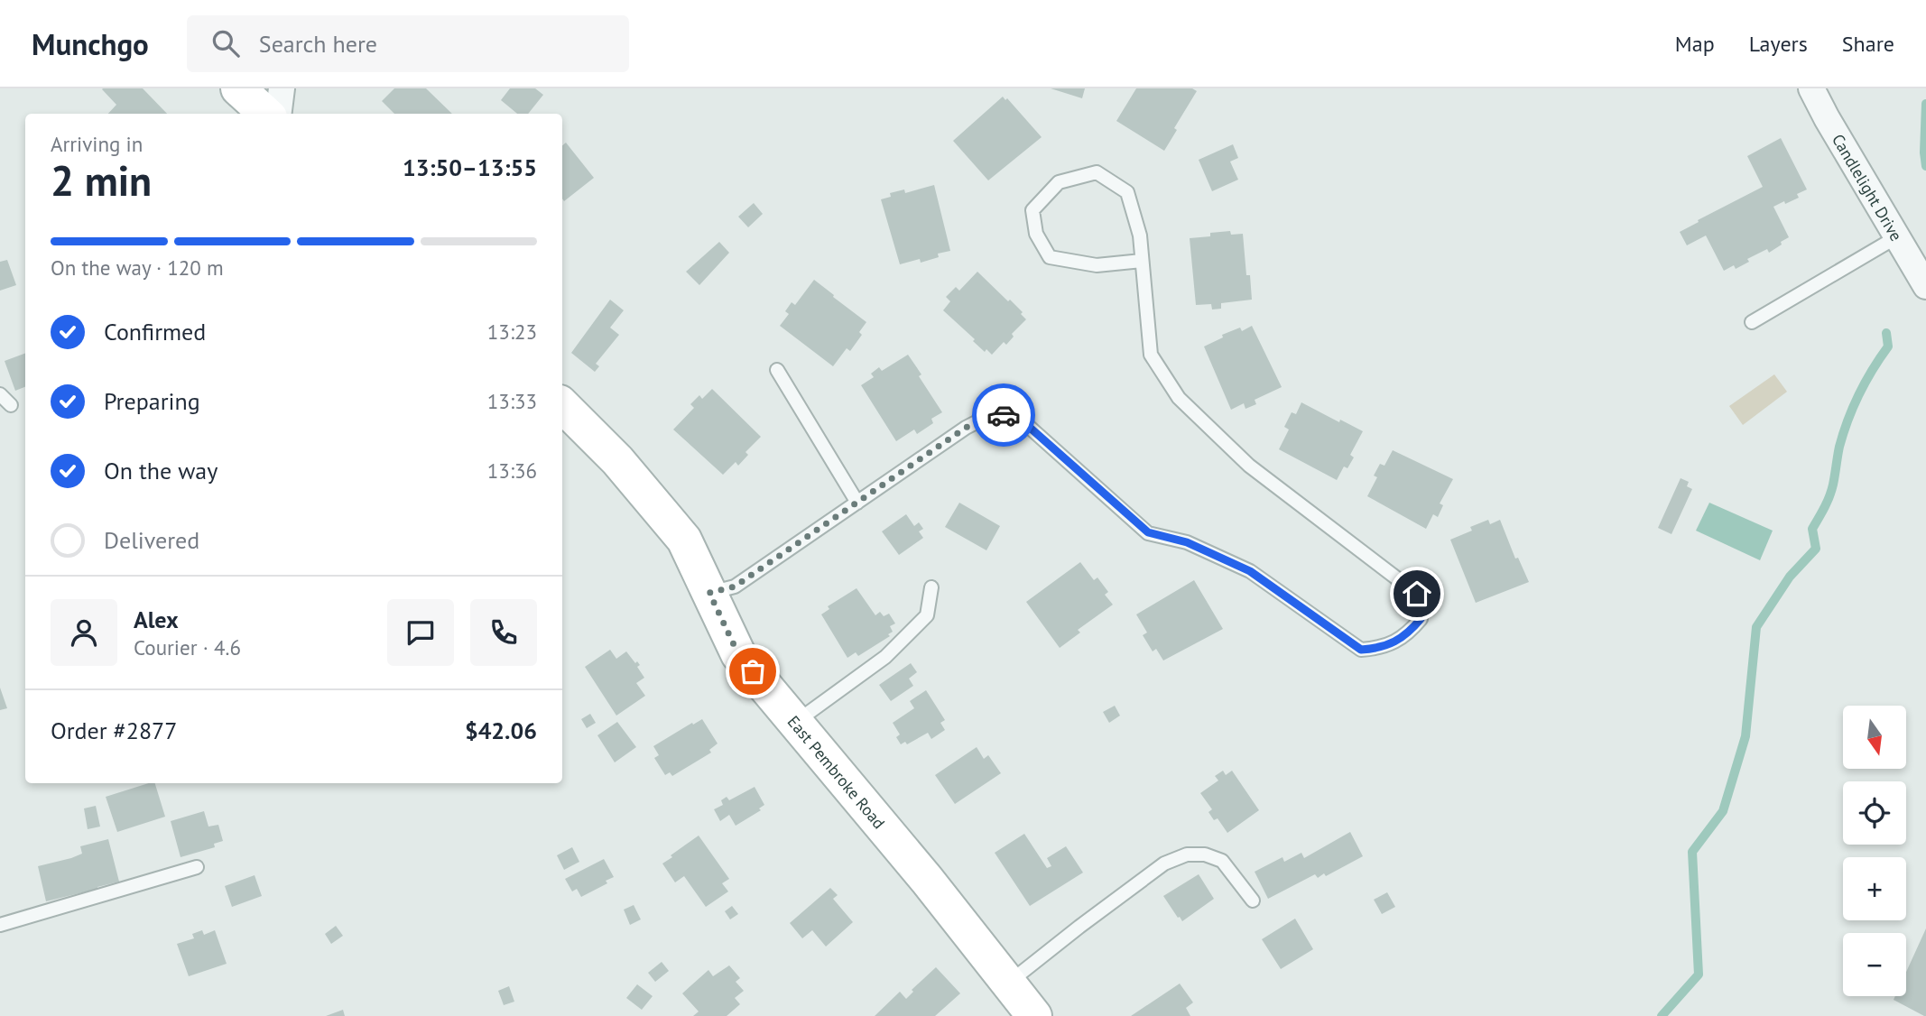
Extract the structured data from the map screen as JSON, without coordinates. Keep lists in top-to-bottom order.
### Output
{
  "streets": {
    "street": ["Candlelight Drive", "East Pembroke Road"]
  },
  "north": "bottom",
  "page": {
    "header": "Munchgo",
    "search": "Search here",
    "nav": ["Map", "Layers", "Share"],
    "heading": ["2 min", "Arriving in", "13:50–13:55"],
    "panel": [
      "Alex",
      "Courier · 4.6",
      "Order #2877",
      "$42.06"
    ],
    "bar": "On the way · 120 m",
    "list": [
      ["Confirmed", "13:23"],
      ["Preparing", "13:33"],
      ["On the way", "13:36"],
      "Delivered"
    ],
    "map_buttons": ["+", "−"]
  }
}
